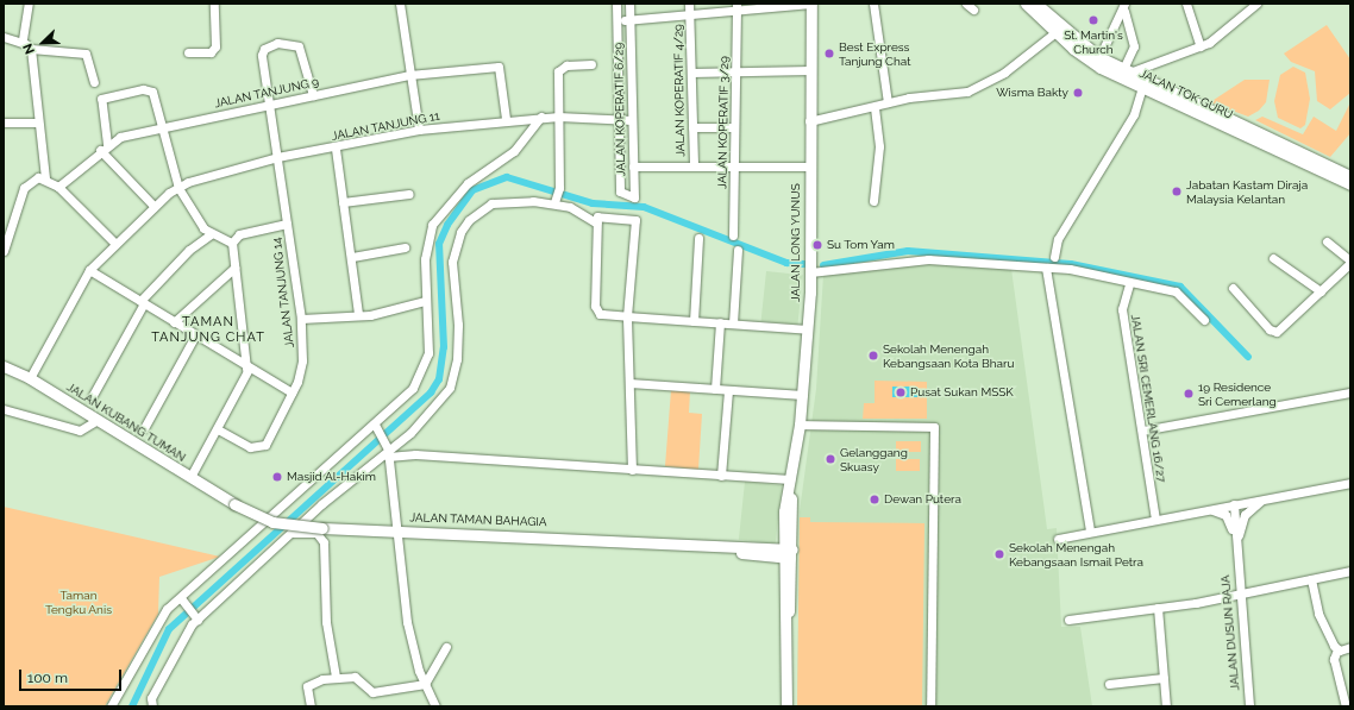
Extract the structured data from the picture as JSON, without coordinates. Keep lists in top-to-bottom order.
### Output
{
  "streets": {
    "main road": [
      "JALAN TOK GURU",
      "JALAN LONG YUNUS",
      "JALAN KUBANG TUMAN",
      "JALAN TAMAN BAHAGIA"
    ],
    "street": [
      "JALAN KOPERATIF 4/29",
      "JALAN TANJUNG 9",
      "JALAN KOPERATIF 6/29",
      "JALAN KOPERATIF 3/29",
      "JALAN TANJUNG 11",
      "JALAN TANJUNG 14",
      "JALAN SRI CEMERLANG 16/27",
      "JALAN DUSUN RAJA"
    ]
  },
  "crossings": [
    ["JALAN TANJUNG 9", "JALAN TANJUNG 11"],
    ["JALAN TANJUNG 9", "JALAN TANJUNG 14"],
    ["JALAN KOPERATIF 6/29", "JALAN TANJUNG 11"],
    ["JALAN TANJUNG 11", "JALAN TANJUNG 14"],
    ["JALAN TANJUNG 11", "JALAN KUBANG TUMAN"],
    ["JALAN LONG YUNUS", "JALAN TAMAN BAHAGIA"],
    ["JALAN KUBANG TUMAN", "JALAN TAMAN BAHAGIA"]
  ],
  "districts": ["TAMAN TANJUNG CHAT"],
  "parks": ["Taman Tengku Anis"],
  "places": [
    "St. Martin's Church",
    "Best Express Tanjung Chat",
    "Wisma Bakty",
    "Jabatan Kastam Diraja Malaysia Kelantan",
    "Su Tom Yam",
    "Sekolah Menengah Kebangsaan Kota Bharu",
    "Pusat Sukan MSSK",
    "19 Residence Sri Cemerlang",
    "Gelanggang Skuasy",
    "Masjid Al-Hakim",
    "Dewan Putera",
    "Sekolah Menengah Kebangsaan Ismail Petra"
  ],
  "scale_bar": "100 m",
  "north": "bottom left"
}
